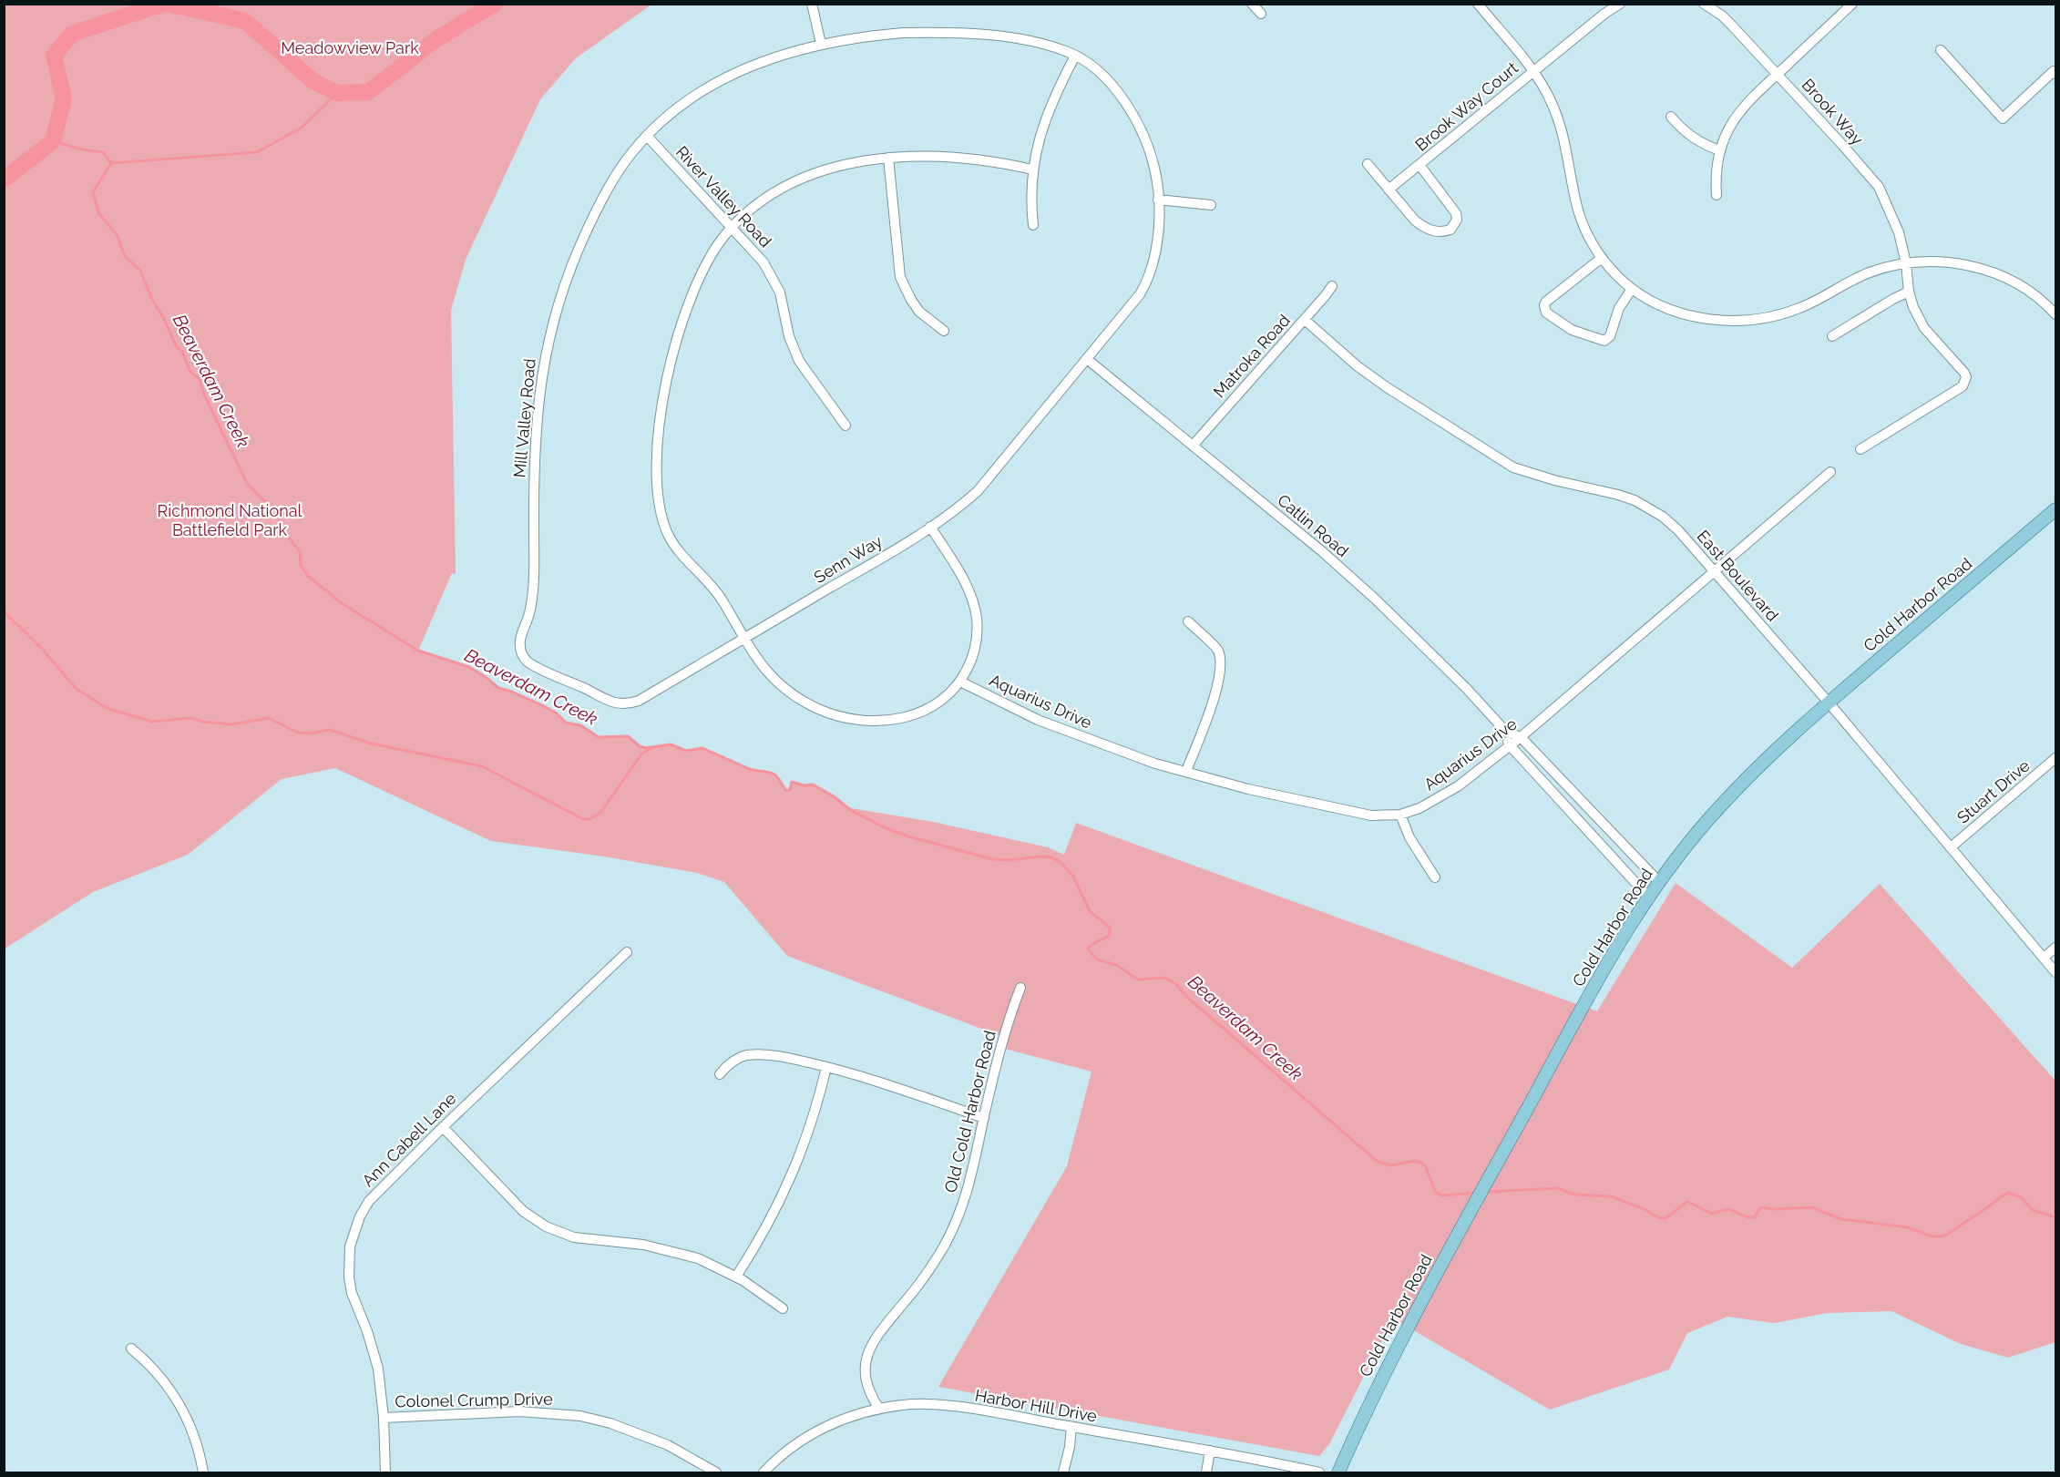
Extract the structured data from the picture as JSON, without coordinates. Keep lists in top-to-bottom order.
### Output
{
  "streets": {
    "main road": ["Cold Harbor Road"],
    "street": [
      "Brook Way Court",
      "Brook Way",
      "River Valley Road",
      "Matroka Road",
      "Mill Valley Road",
      "Catlin Road",
      "Senn Way",
      "East Boulevard",
      "Aquarius Drive",
      "Stuart Drive",
      "Old Cold Harbor Road",
      "Ann Cabell Lane",
      "Colonel Crump Drive",
      "Harbor Hill Drive"
    ]
  },
  "crossings": [
    ["River Valley Road", "Mill Valley Road"],
    ["Matroka Road", "Catlin Road"],
    ["Matroka Road", "East Boulevard"],
    ["Mill Valley Road", "Catlin Road"],
    ["Mill Valley Road", "Senn Way"],
    ["Catlin Road", "Senn Way"],
    ["Catlin Road", "Cold Harbor Road"],
    ["Catlin Road", "Aquarius Drive"],
    ["East Boulevard", "Cold Harbor Road"],
    ["East Boulevard", "Aquarius Drive"],
    ["East Boulevard", "Stuart Drive"],
    ["Old Cold Harbor Road", "Harbor Hill Drive"],
    ["Ann Cabell Lane", "Colonel Crump Drive"]
  ],
  "water": ["Beaverdam Creek"],
  "parks": ["Meadowview Park", "Richmond National Battlefield Park"]
}
